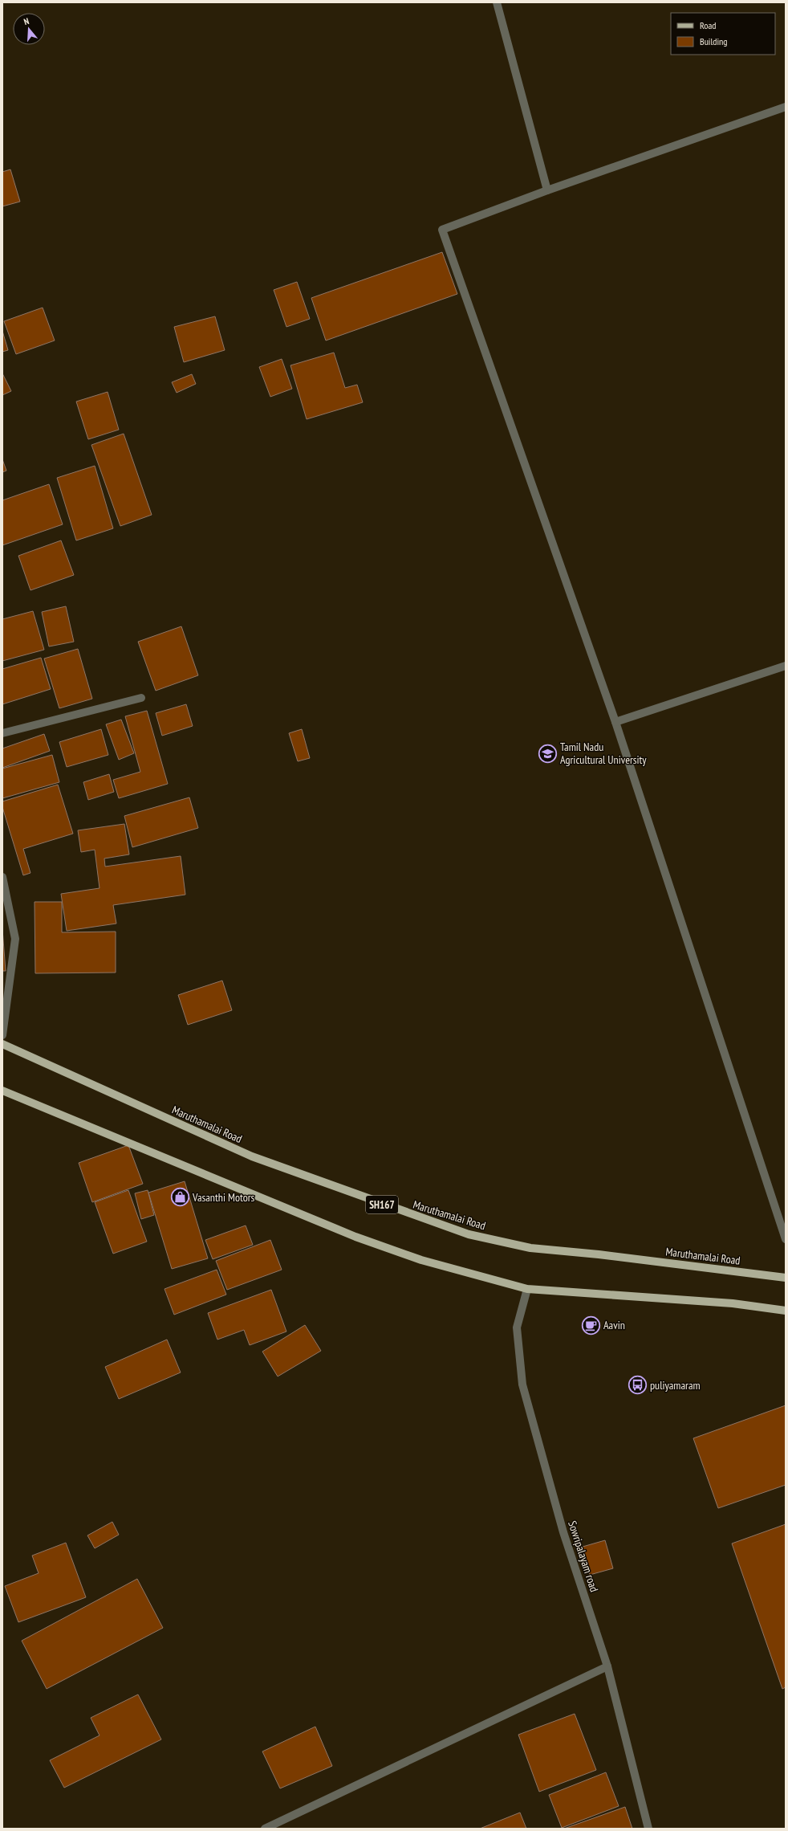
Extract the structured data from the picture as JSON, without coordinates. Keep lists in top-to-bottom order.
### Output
{
  "streets": {
    "main road": ["Maruthamalai Road", "SH167"],
    "street": ["Sowripalayam road"]
  },
  "places": {
    "school or university": ["Tamil Nadu Agricultural University"],
    "shop": ["Vasanthi Motors"],
    "cafe": ["Aavin"],
    "bus stop": ["puliyamaram"]
  },
  "legend": ["Road", "Building"],
  "north": "top"
}
